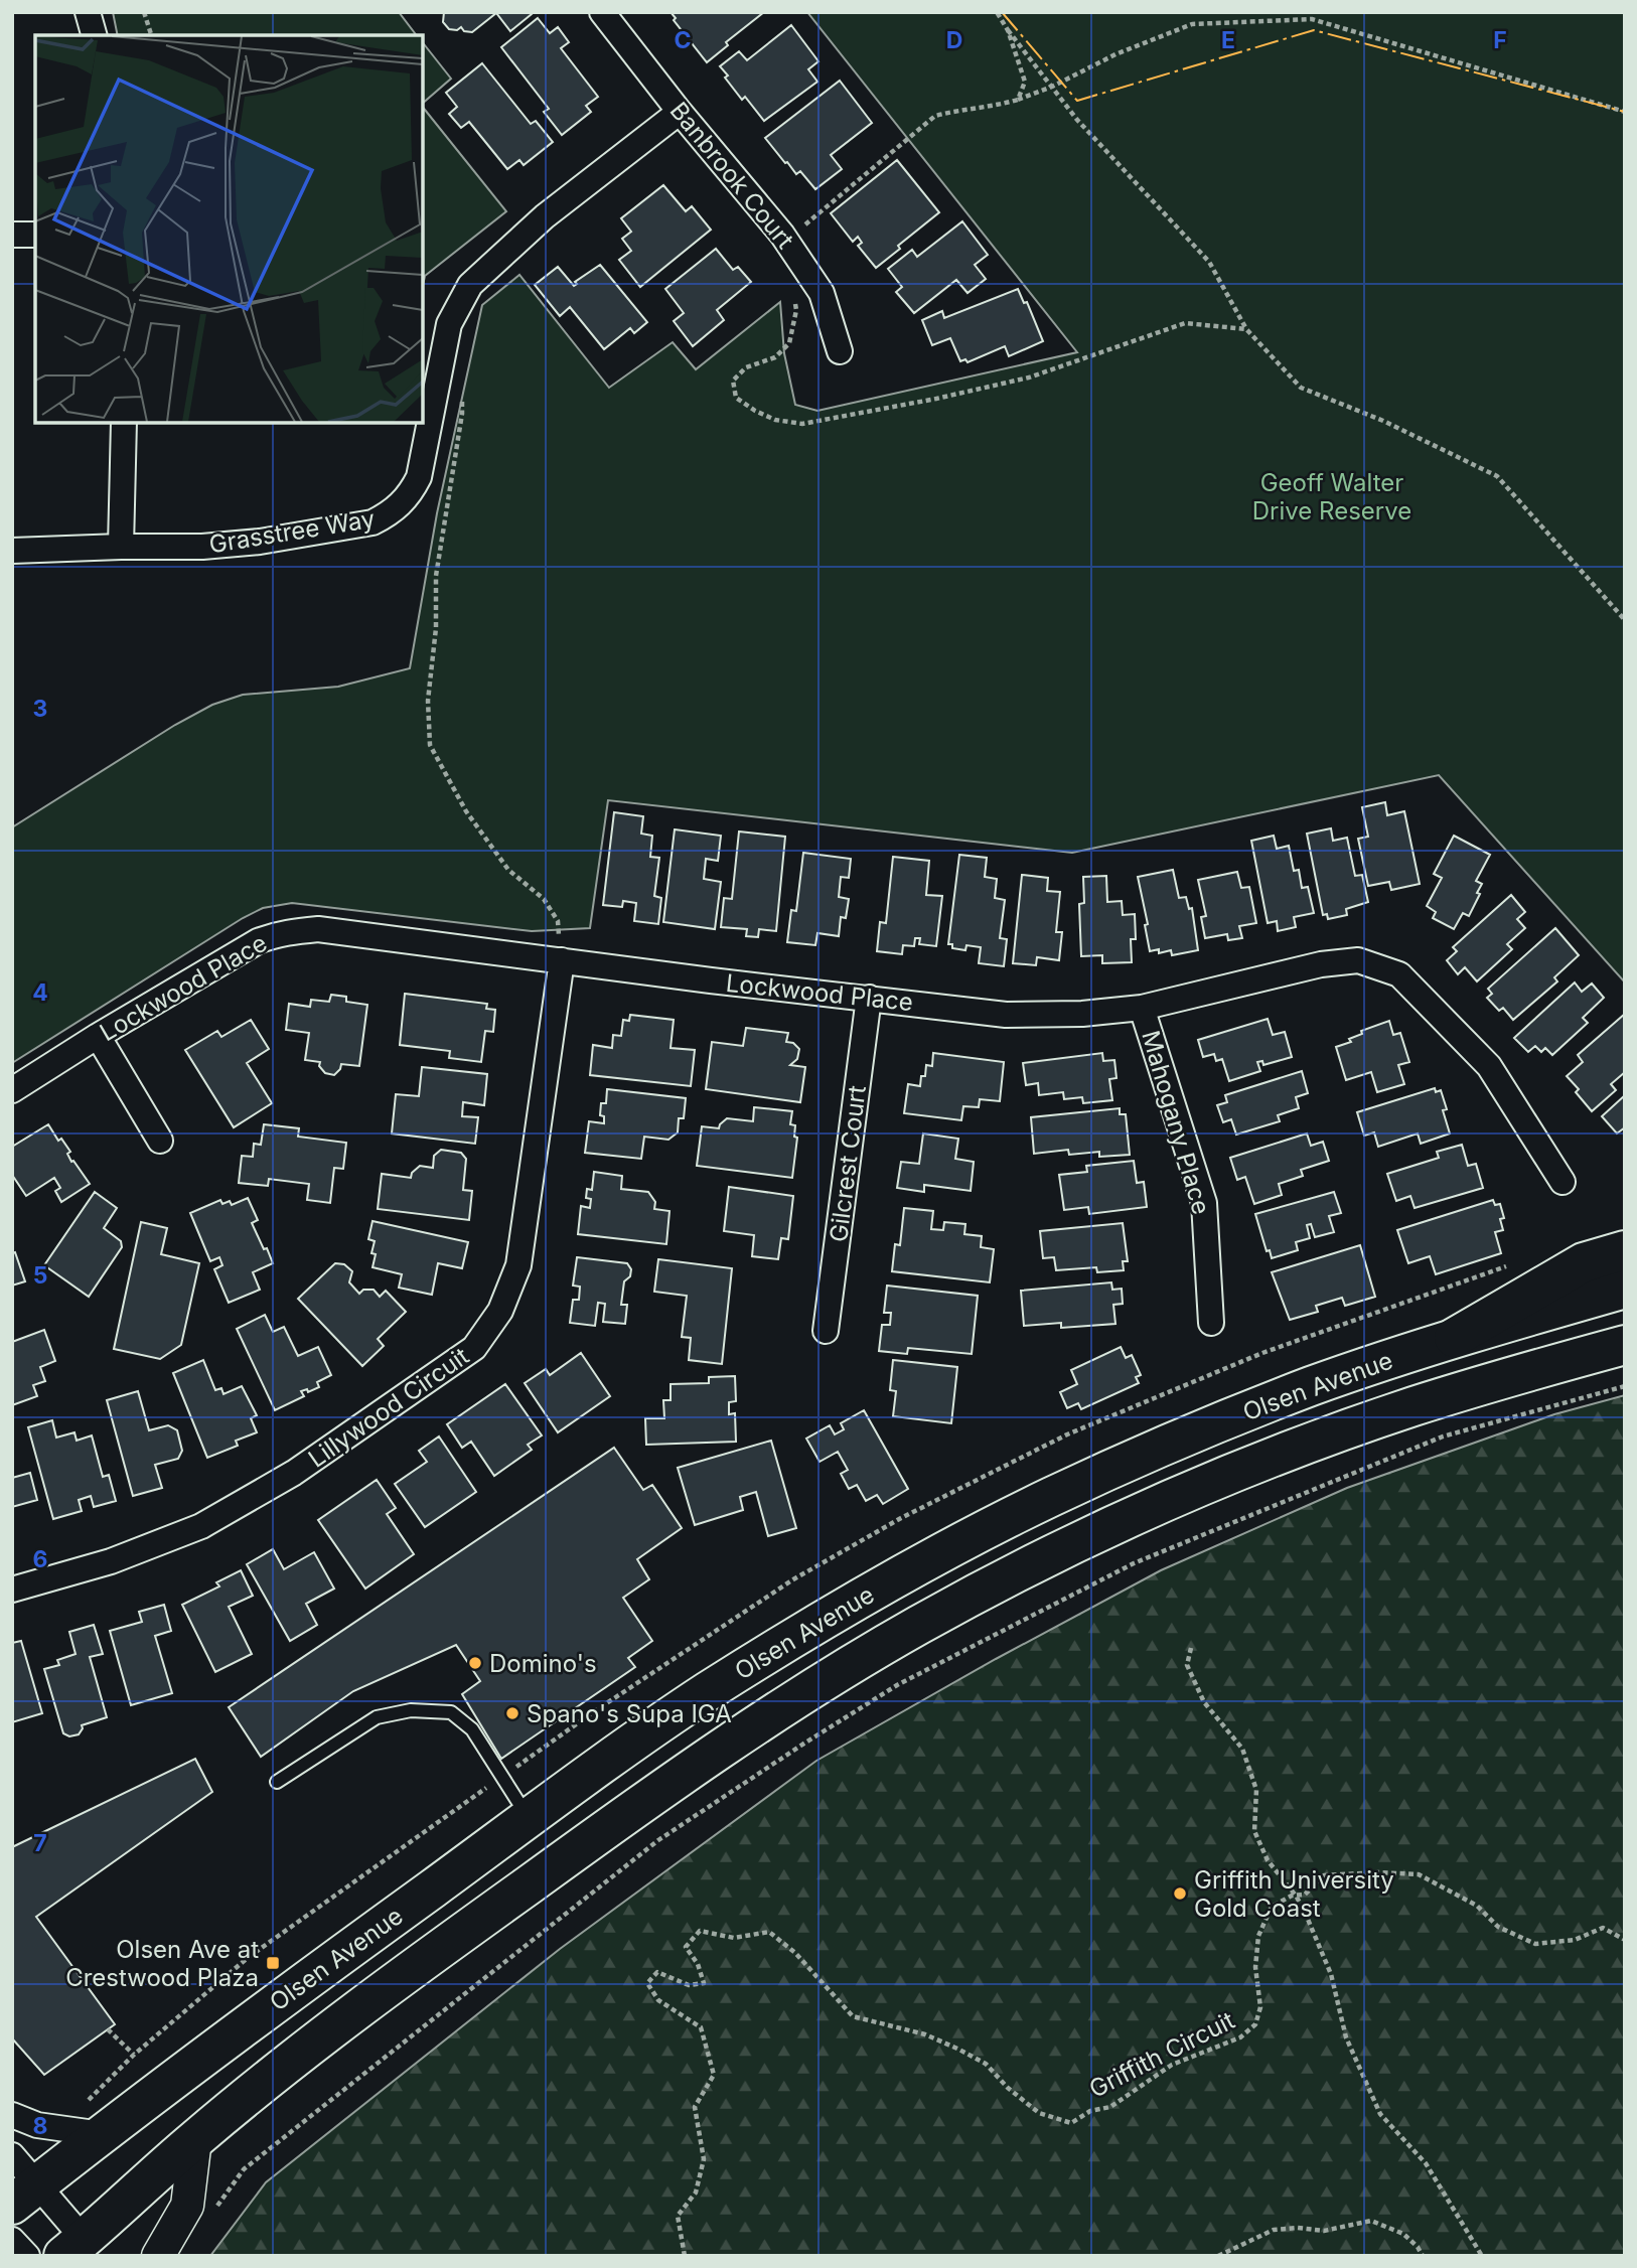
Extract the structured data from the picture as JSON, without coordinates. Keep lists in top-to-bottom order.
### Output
{
  "streets": {
    "main road": ["Olsen Avenue"],
    "street": [
      "Banbrook Court",
      "Grasstree Way",
      "Lockwood Place",
      "Mahogany Place",
      "Gilcrest Court",
      "Lillywood Circuit"
    ],
    "path": ["Griffith Circuit"]
  },
  "crossings": [
    ["Banbrook Court", "Grasstree Way"],
    ["Lockwood Place", "Mahogany Place"],
    ["Lockwood Place", "Gilcrest Court"],
    ["Lockwood Place", "Lillywood Circuit"]
  ],
  "parks": ["Geoff Walter Drive Reserve"],
  "places": {
    "other": ["Domino's", "Spano's Supa IGA", "Griffith University Gold Coast"],
    "transit": ["Olsen Ave at Crestwood Plaza"]
  },
  "grid": {
    "columns": [
      "C",
      "D",
      "E",
      "F"
    ],
    "rows": [
      "3",
      "4",
      "5",
      "6",
      "7",
      "8"
    ]
  }
}
